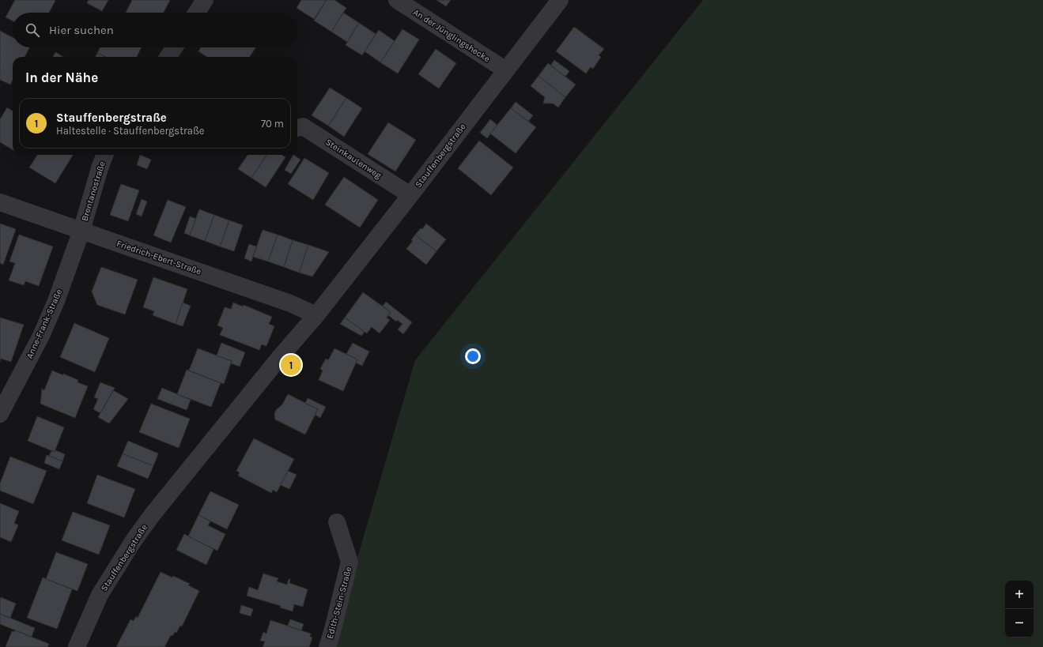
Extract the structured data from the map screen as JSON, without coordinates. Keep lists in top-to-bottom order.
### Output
{
  "streets": {
    "street": [
      "An der Jünglingshecke",
      "Stauffenbergstraße",
      "Steinkautenweg",
      "Brentanostraße",
      "Friedrich-Ebert-Straße",
      "Anne-Frank-Straße",
      "Edith-Stein-Straße"
    ]
  },
  "crossings": [
    ["An der Jünglingshecke", "Stauffenbergstraße"],
    ["Stauffenbergstraße", "Steinkautenweg"],
    ["Stauffenbergstraße", "Friedrich-Ebert-Straße"],
    ["Brentanostraße", "Friedrich-Ebert-Straße"],
    ["Brentanostraße", "Anne-Frank-Straße"],
    ["Friedrich-Ebert-Straße", "Anne-Frank-Straße"]
  ],
  "page": {
    "search": "Hier suchen",
    "heading": "In der Nähe",
    "list": [
      {
        "mark": "1",
        "name": "Stauffenbergstraße",
        "note": "Haltestelle · Stauffenbergstraße",
        "value": "70 m"
      }
    ],
    "pins": "1",
    "map_buttons": ["+", "−"]
  }
}
